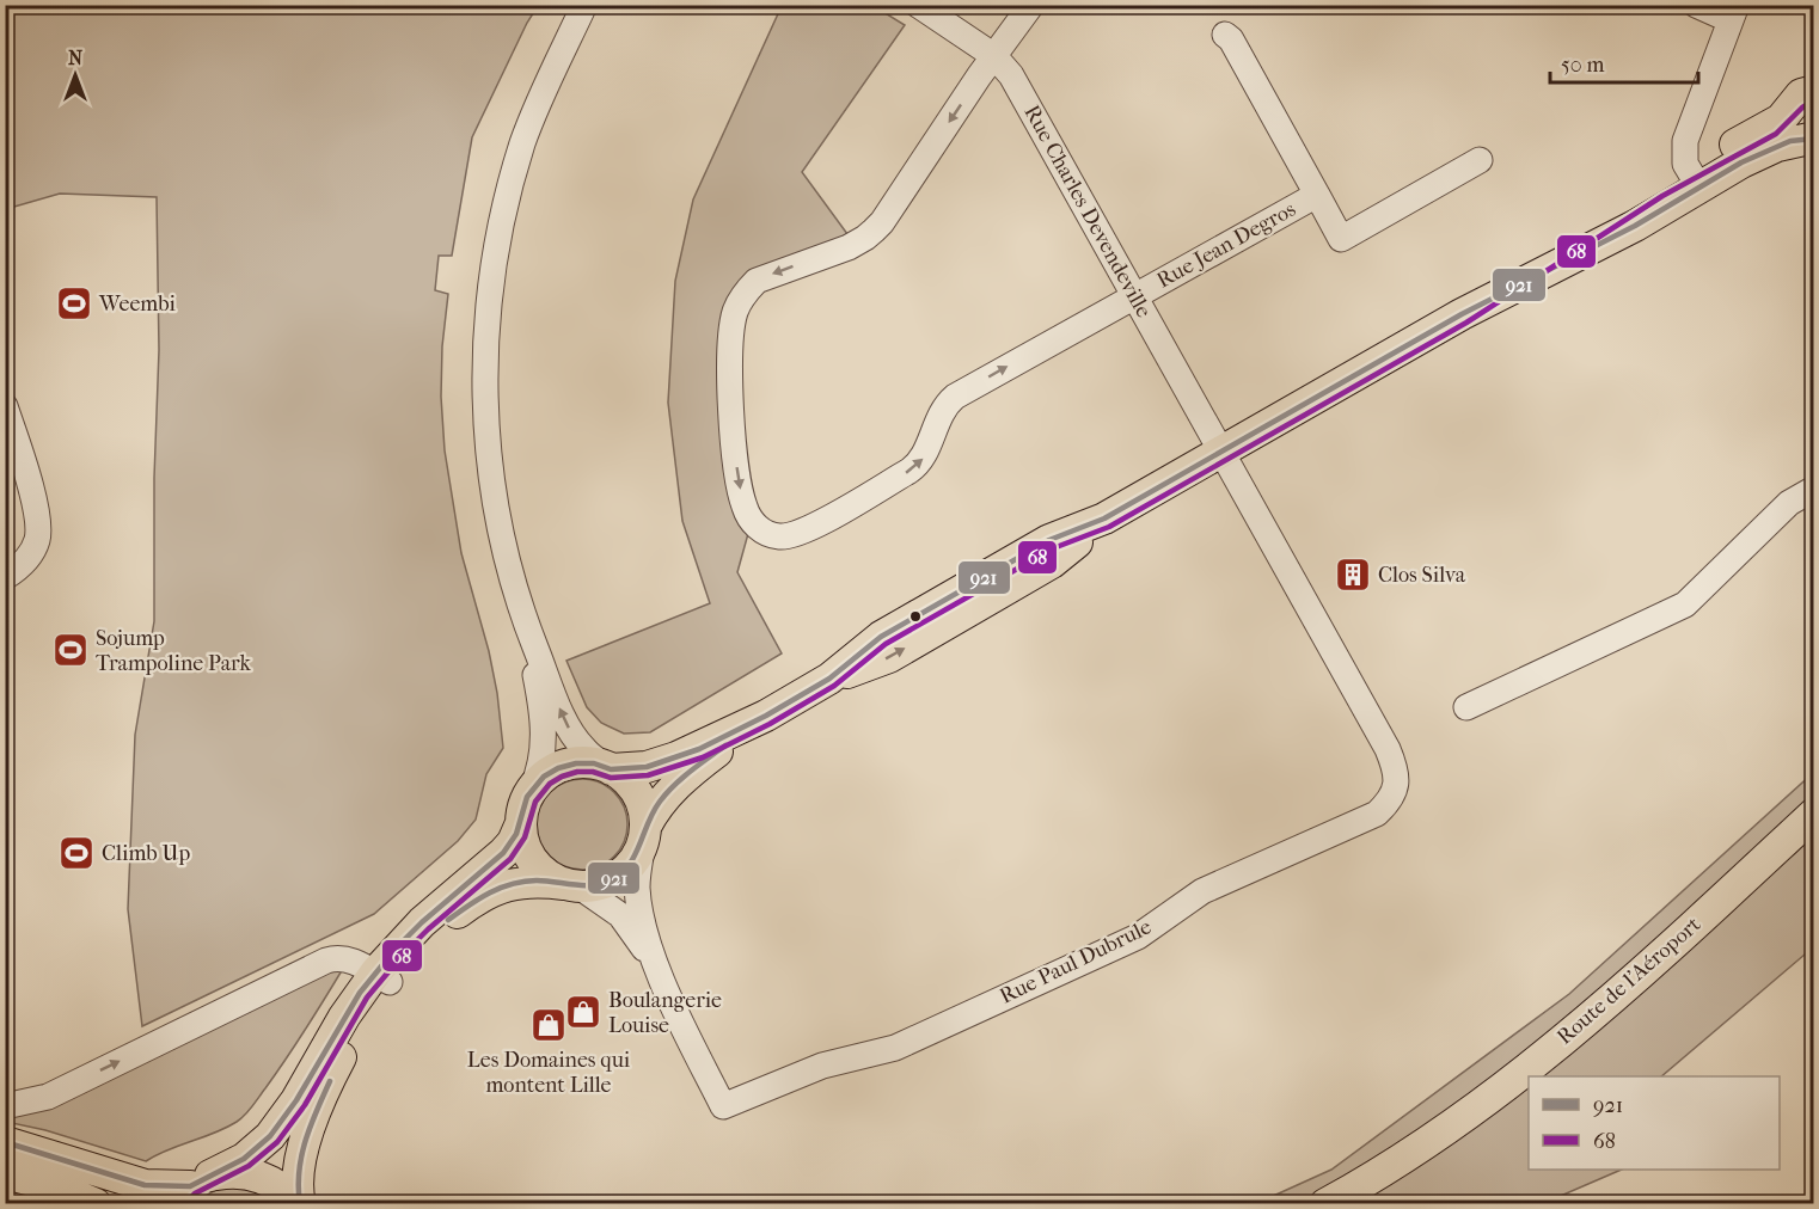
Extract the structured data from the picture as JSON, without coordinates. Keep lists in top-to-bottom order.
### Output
{
  "streets": {
    "main road": ["Route de l'Aéroport"],
    "street": ["Rue Charles Devendeville", "Rue Jean Degros", "Rue Paul Dubrule"]
  },
  "crossings": [
    ["Rue Charles Devendeville", "Rue Jean Degros"],
    ["Rue Charles Devendeville", "Rue Paul Dubrule"]
  ],
  "places": {
    "sports": ["Weembi", "Sojump Trampoline Park", "Climb Up"],
    "building": ["Clos Silva"],
    "shop": ["Boulangerie Louise", "Les Domaines qui montent Lille"]
  },
  "lines": ["transit line 68", "transit line 921"],
  "legend": ["921", "68"],
  "scale_bar": "50 m",
  "north": "top"
}
